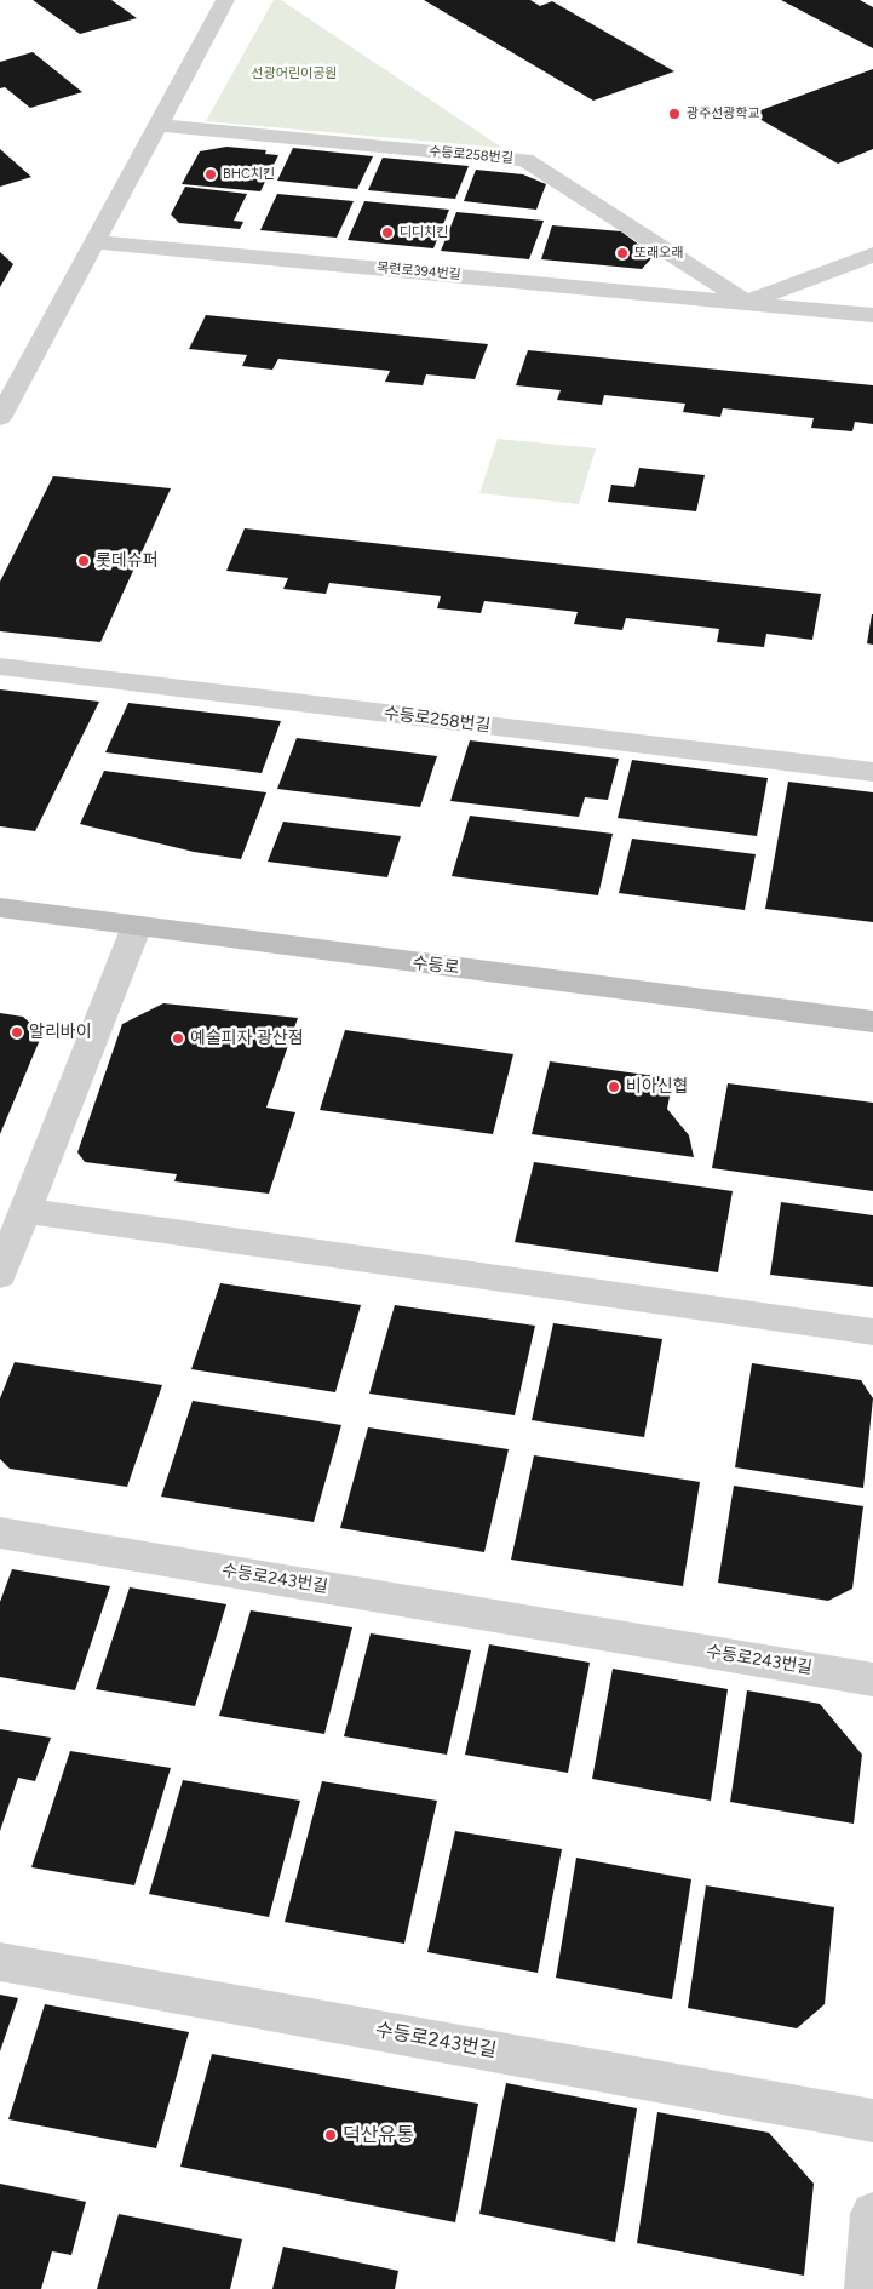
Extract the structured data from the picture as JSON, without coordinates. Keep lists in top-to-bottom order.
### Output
{
  "streets": {
    "street": [
      "수등로258번길",
      "목련로394번길",
      "수등로",
      "수등로243번길"
    ]
  },
  "crossings": [
    ["수등로258번길", "목련로394번길"]
  ],
  "parks": ["선광어린이공원"],
  "places": [
    "광주선광학교",
    "BHC치킨",
    "디디치킨",
    "또래오래",
    "롯데슈퍼",
    "알리바이",
    "예술피자 광산점",
    "비아신협",
    "덕산유통"
  ]
}
